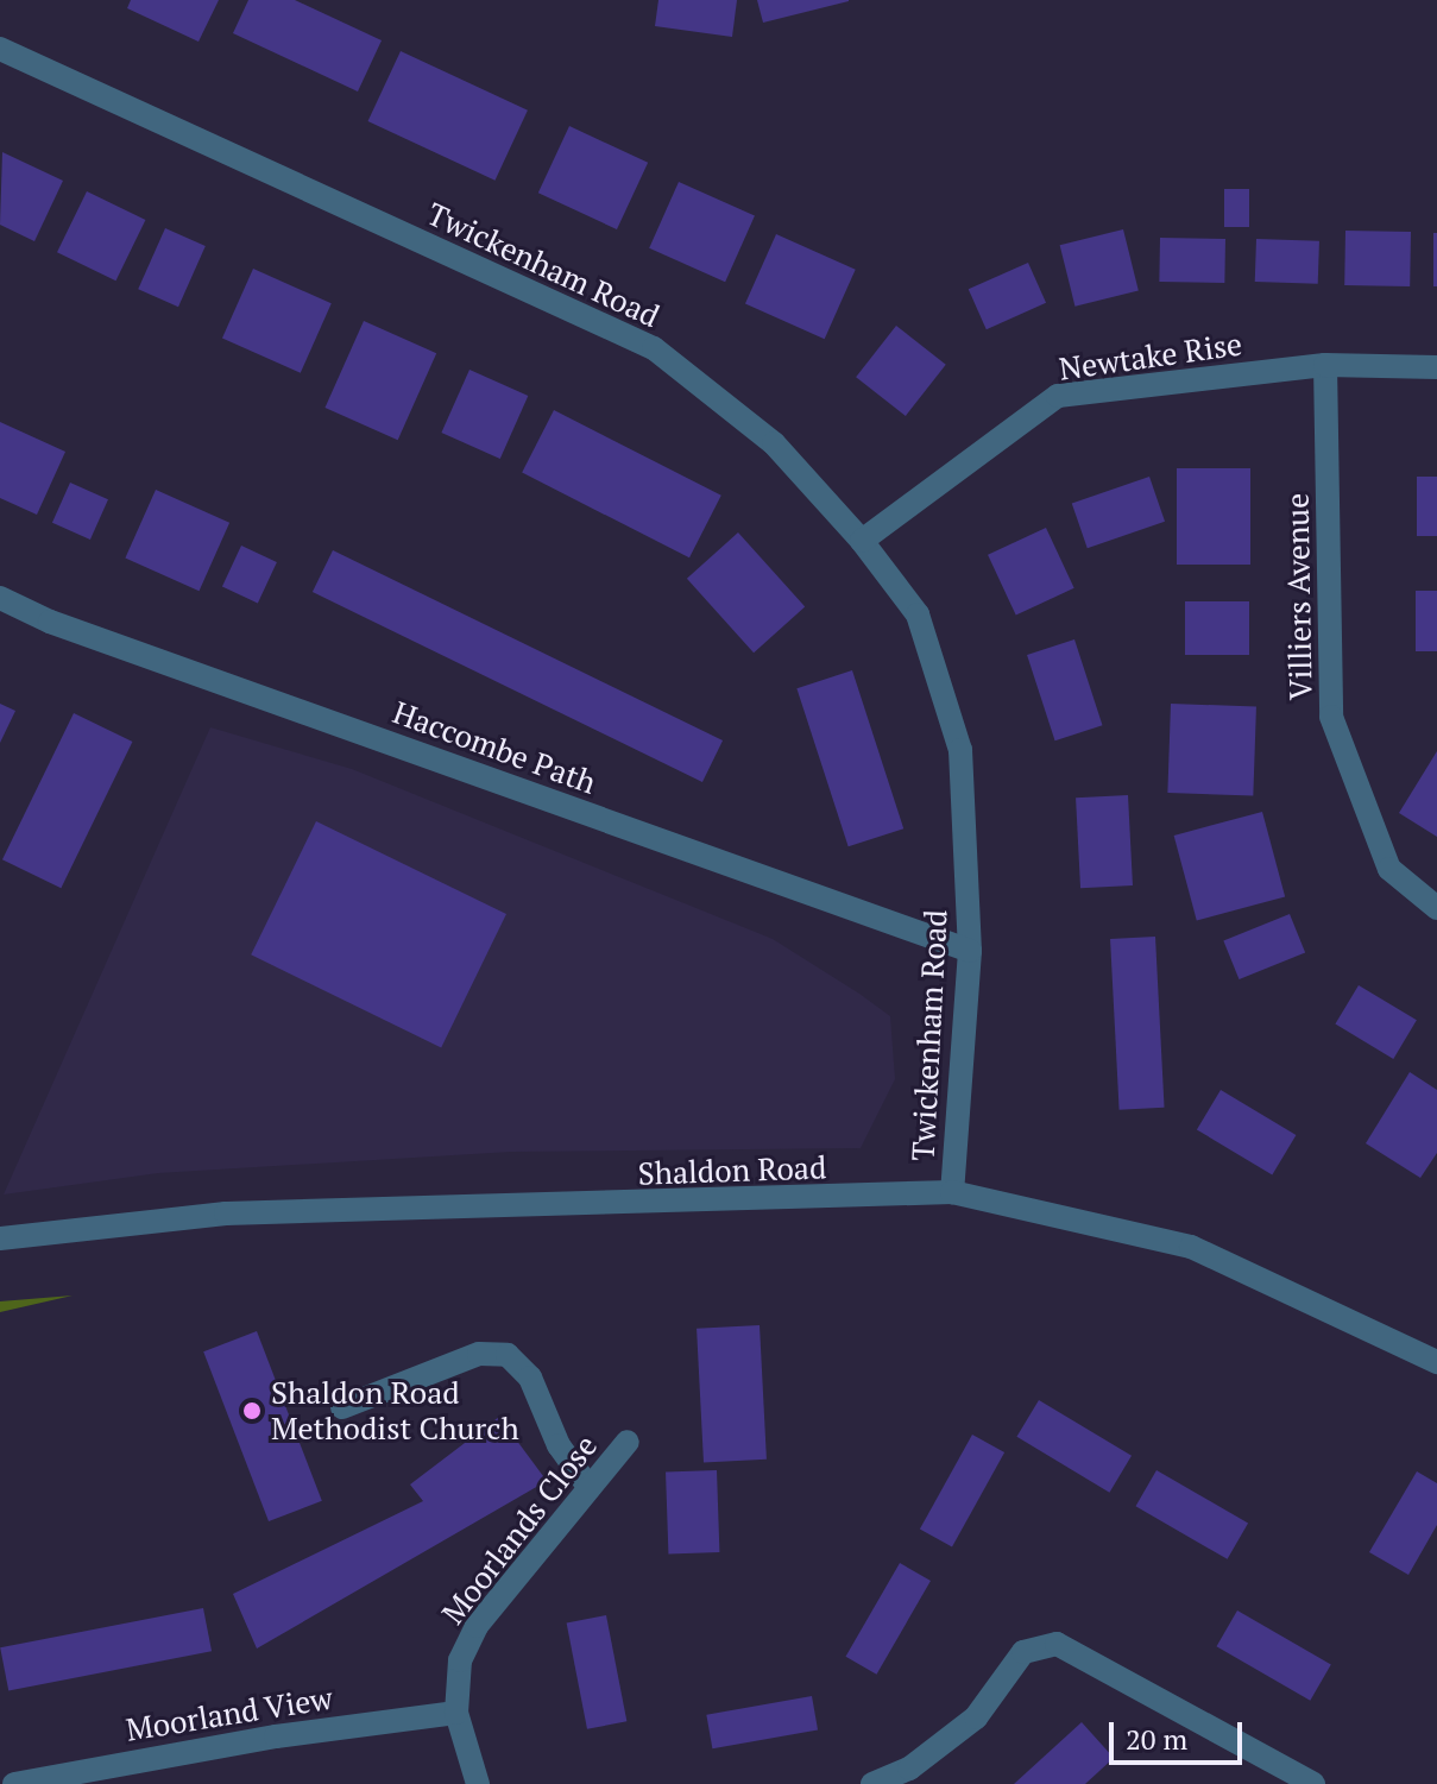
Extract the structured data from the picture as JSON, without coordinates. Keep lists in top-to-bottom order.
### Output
{
  "streets": {
    "street": [
      "Twickenham Road",
      "Newtake Rise",
      "Villiers Avenue",
      "Haccombe Path",
      "Shaldon Road",
      "Moorlands Close",
      "Moorland View"
    ]
  },
  "crossings": [
    ["Twickenham Road", "Newtake Rise"],
    ["Twickenham Road", "Haccombe Path"],
    ["Twickenham Road", "Shaldon Road"],
    ["Newtake Rise", "Villiers Avenue"],
    ["Moorlands Close", "Moorland View"]
  ],
  "places": ["Shaldon Road Methodist Church"],
  "scale_bar": "20 m"
}
